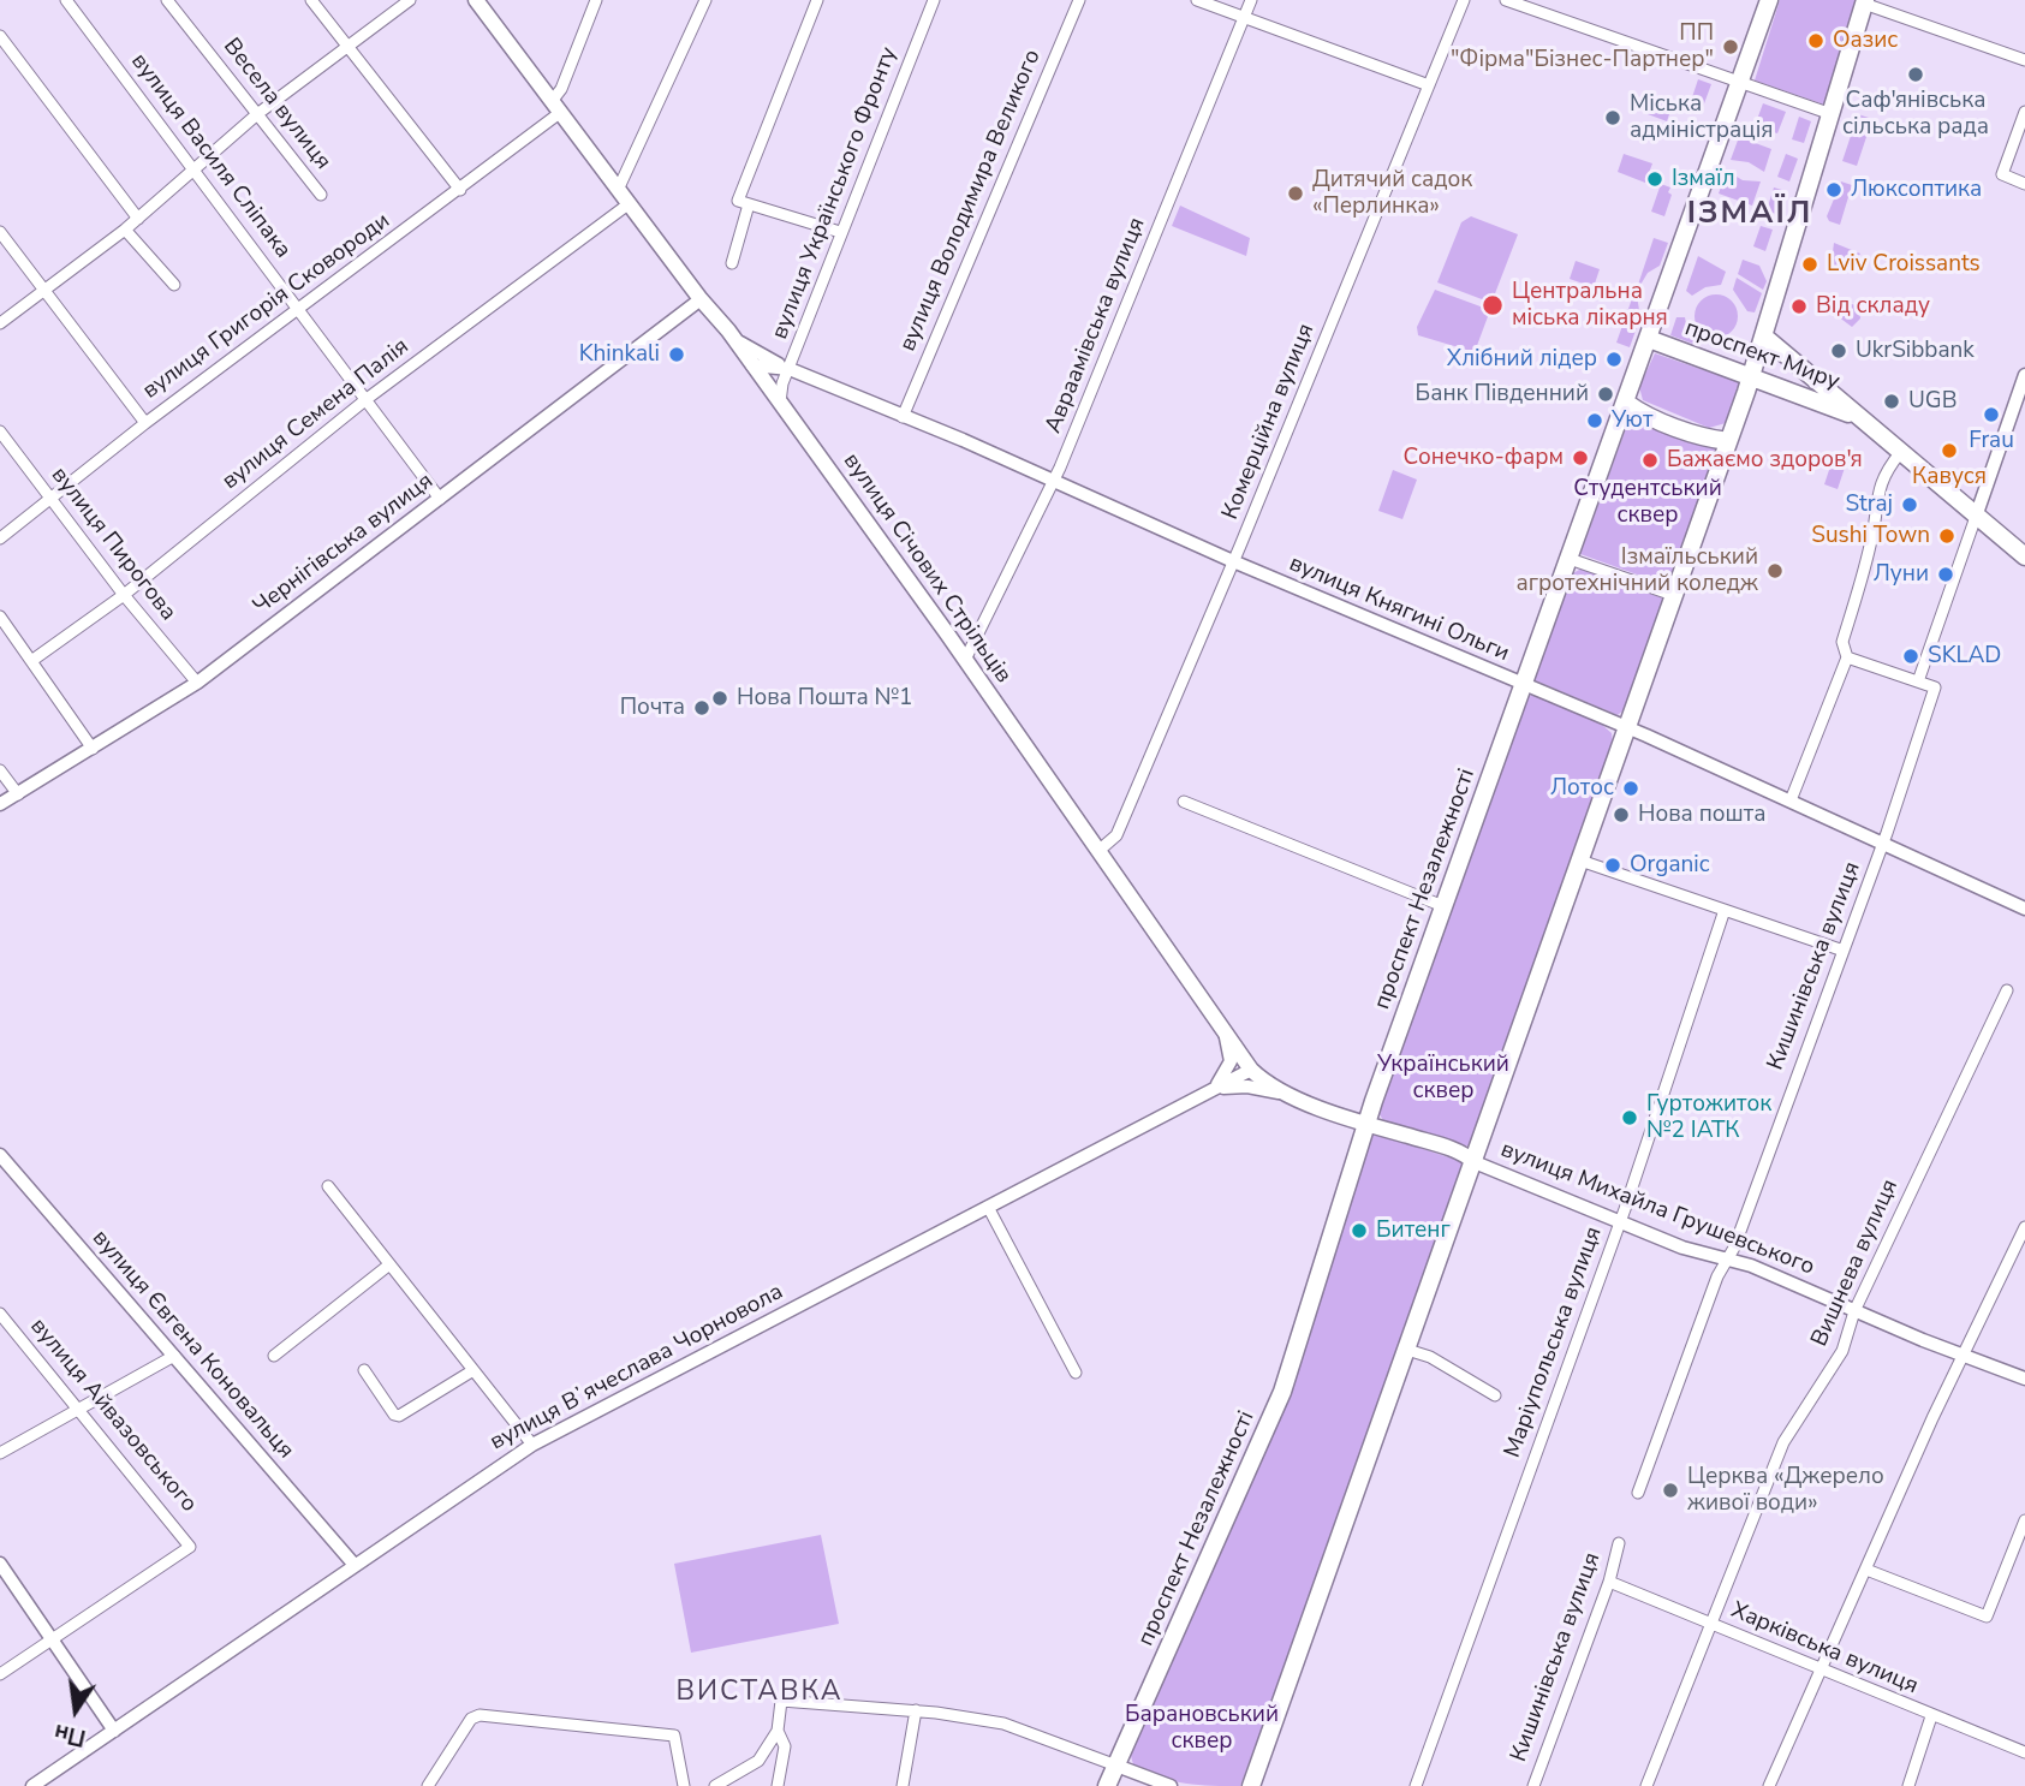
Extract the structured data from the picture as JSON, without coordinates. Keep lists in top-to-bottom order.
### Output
{
  "streets": {
    "main road": [
      "проспект Миру",
      "вулиця Січових Стрільців",
      "проспект Незалежності",
      "вулиця Михайла Грушевського"
    ],
    "street": [
      "Весела вулиця",
      "вулиця Василя Сліпака",
      "вулиця Українського Фронту",
      "вулиця Володимира Великого",
      "вулиця Григорія Сковороди",
      "Авраамівська вулиця",
      "вулиця Семена Палія",
      "Комерційна вулиця",
      "вулиця Пирогова",
      "Чернігівська вулиця",
      "вулиця Княгині Ольги",
      "Кишинівська вулиця",
      "Вишнева вулиця",
      "Маріупольська вулиця",
      "вулиця Євгена Коновальця",
      "вулиця Вʼячеслава Чорновола",
      "вулиця Айвазовського",
      "Харківська вулиця"
    ]
  },
  "crossings": [
    ["вулиця Василя Сліпака", "вулиця Григорія Сковороди"],
    ["вулиця Василя Сліпака", "вулиця Семена Палія"],
    ["вулиця Василя Сліпака", "Чернігівська вулиця"],
    ["вулиця Українського Фронту", "вулиця Січових Стрільців"],
    ["вулиця Українського Фронту", "вулиця Княгині Ольги"],
    ["вулиця Володимира Великого", "вулиця Княгині Ольги"],
    ["вулиця Григорія Сковороди", "вулиця Пирогова"],
    ["вулиця Григорія Сковороди", "вулиця Січових Стрільців"],
    ["Авраамівська вулиця", "вулиця Січових Стрільців"],
    ["Авраамівська вулиця", "вулиця Княгині Ольги"],
    ["проспект Миру", "проспект Незалежності"],
    ["вулиця Семена Палія", "вулиця Пирогова"],
    ["вулиця Семена Палія", "вулиця Січових Стрільців"],
    ["Комерційна вулиця", "вулиця Січових Стрільців"],
    ["Комерційна вулиця", "вулиця Княгині Ольги"],
    ["вулиця Пирогова", "Чернігівська вулиця"],
    ["Чернігівська вулиця", "вулиця Січових Стрільців"],
    ["вулиця Січових Стрільців", "вулиця Княгині Ольги"],
    ["вулиця Січових Стрільців", "проспект Незалежності"],
    ["вулиця Січових Стрільців", "вулиця Михайла Грушевського"],
    ["вулиця Січових Стрільців", "вулиця Вʼячеслава Чорновола"],
    ["вулиця Княгині Ольги", "проспект Незалежності"],
    ["вулиця Княгині Ольги", "Кишинівська вулиця"],
    ["проспект Незалежності", "вулиця Михайла Грушевського"],
    ["Кишинівська вулиця", "вулиця Михайла Грушевського"],
    ["Кишинівська вулиця", "Харківська вулиця"],
    ["вулиця Михайла Грушевського", "Вишнева вулиця"],
    ["вулиця Михайла Грушевського", "Маріупольська вулиця"],
    ["Вишнева вулиця", "Харківська вулиця"],
    ["вулиця Євгена Коновальця", "вулиця Вʼячеслава Чорновола"]
  ],
  "districts": ["ІЗМАЇЛ", "ВИСТАВКА"],
  "parks": ["Студентський сквер", "Український сквер", "Барановський сквер"],
  "places": [
    "Оазис",
    "ПП \"Фірма\"Бізнес-Партнер\"",
    "Саф'янівська сільська рада",
    "Міська адміністрація",
    "Ізмаїл",
    "Люксоптика",
    "Дитячий садок «Перлинка»",
    "Lviv Croissants",
    "Центральна міська лікарня",
    "Від складу",
    "UkrSibbank",
    "Khinkali",
    "Хлібний лідер",
    "Банк Південний",
    "UGB",
    "Frau",
    "Уют",
    "Кавуся",
    "Сонечко-фарм",
    "Бажаємо здоров'я",
    "Straj",
    "Sushi Town",
    "Ізмаїльський агротехнічний коледж",
    "Луни",
    "SKLAD",
    "Нова Пошта №1",
    "Почта",
    "Лотос",
    "Нова пошта",
    "Organic",
    "Гуртожиток №2 ІАТК",
    "Битенг",
    "Церква «Джерело живої води»"
  ],
  "north": "bottom"
}
